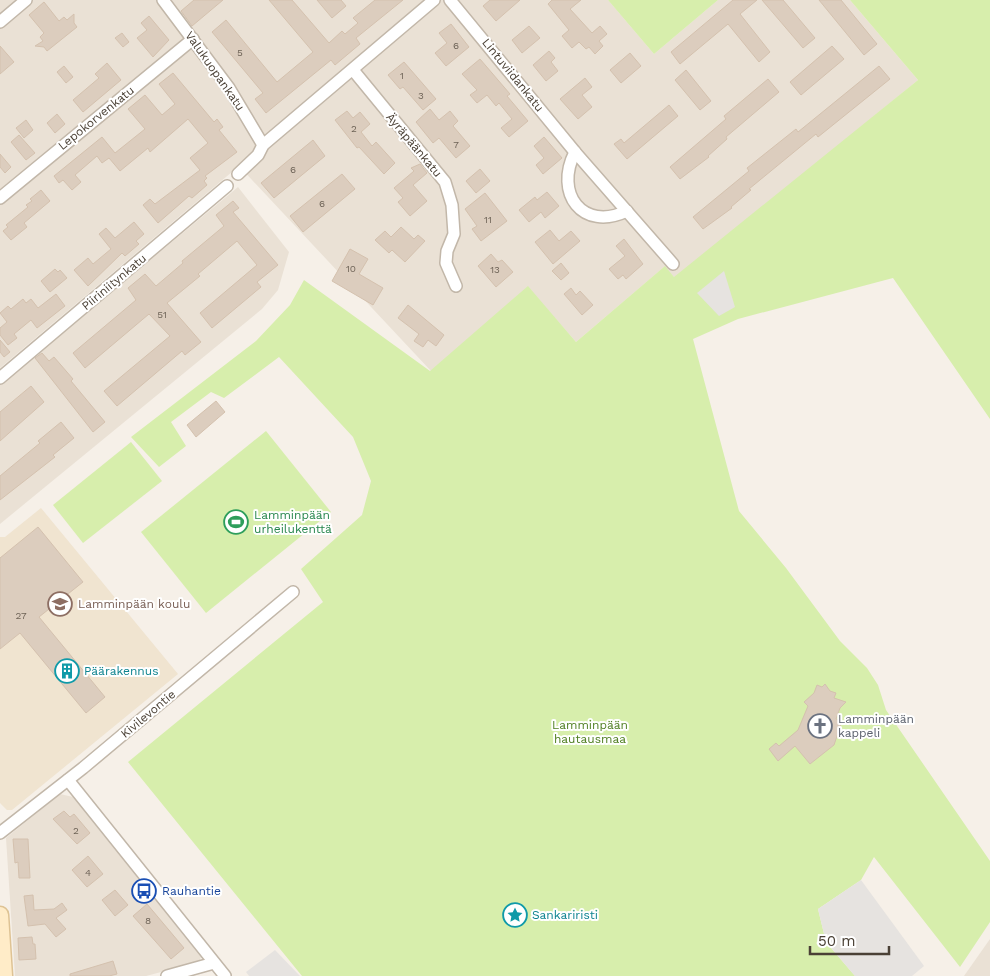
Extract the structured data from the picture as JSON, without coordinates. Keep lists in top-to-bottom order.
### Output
{
  "streets": {
    "street": [
      "Valukuopankatu",
      "Lintuviidankatu",
      "Lepokorvenkatu",
      "Äyräpäänkatu",
      "Piiriniitynkatu",
      "Kivilevontie"
    ]
  },
  "crossings": [
    ["Valukuopankatu", "Lepokorvenkatu"]
  ],
  "parks": ["Lamminpään hautausmaa"],
  "places": {
    "sports": ["Lamminpään urheilukenttä"],
    "school or university": ["Lamminpään koulu"],
    "building": ["Päärakennus"],
    "church": ["Lamminpään kappeli"],
    "bus stop": ["Rauhantie"],
    "place": ["Sankariristi"]
  },
  "house_numbers": [
    "6",
    "5",
    "1",
    "3",
    "2",
    "7",
    "6",
    "6",
    "11",
    "10",
    "13",
    "51",
    "27",
    "2",
    "4",
    "8"
  ],
  "scale_bar": "50 m"
}
